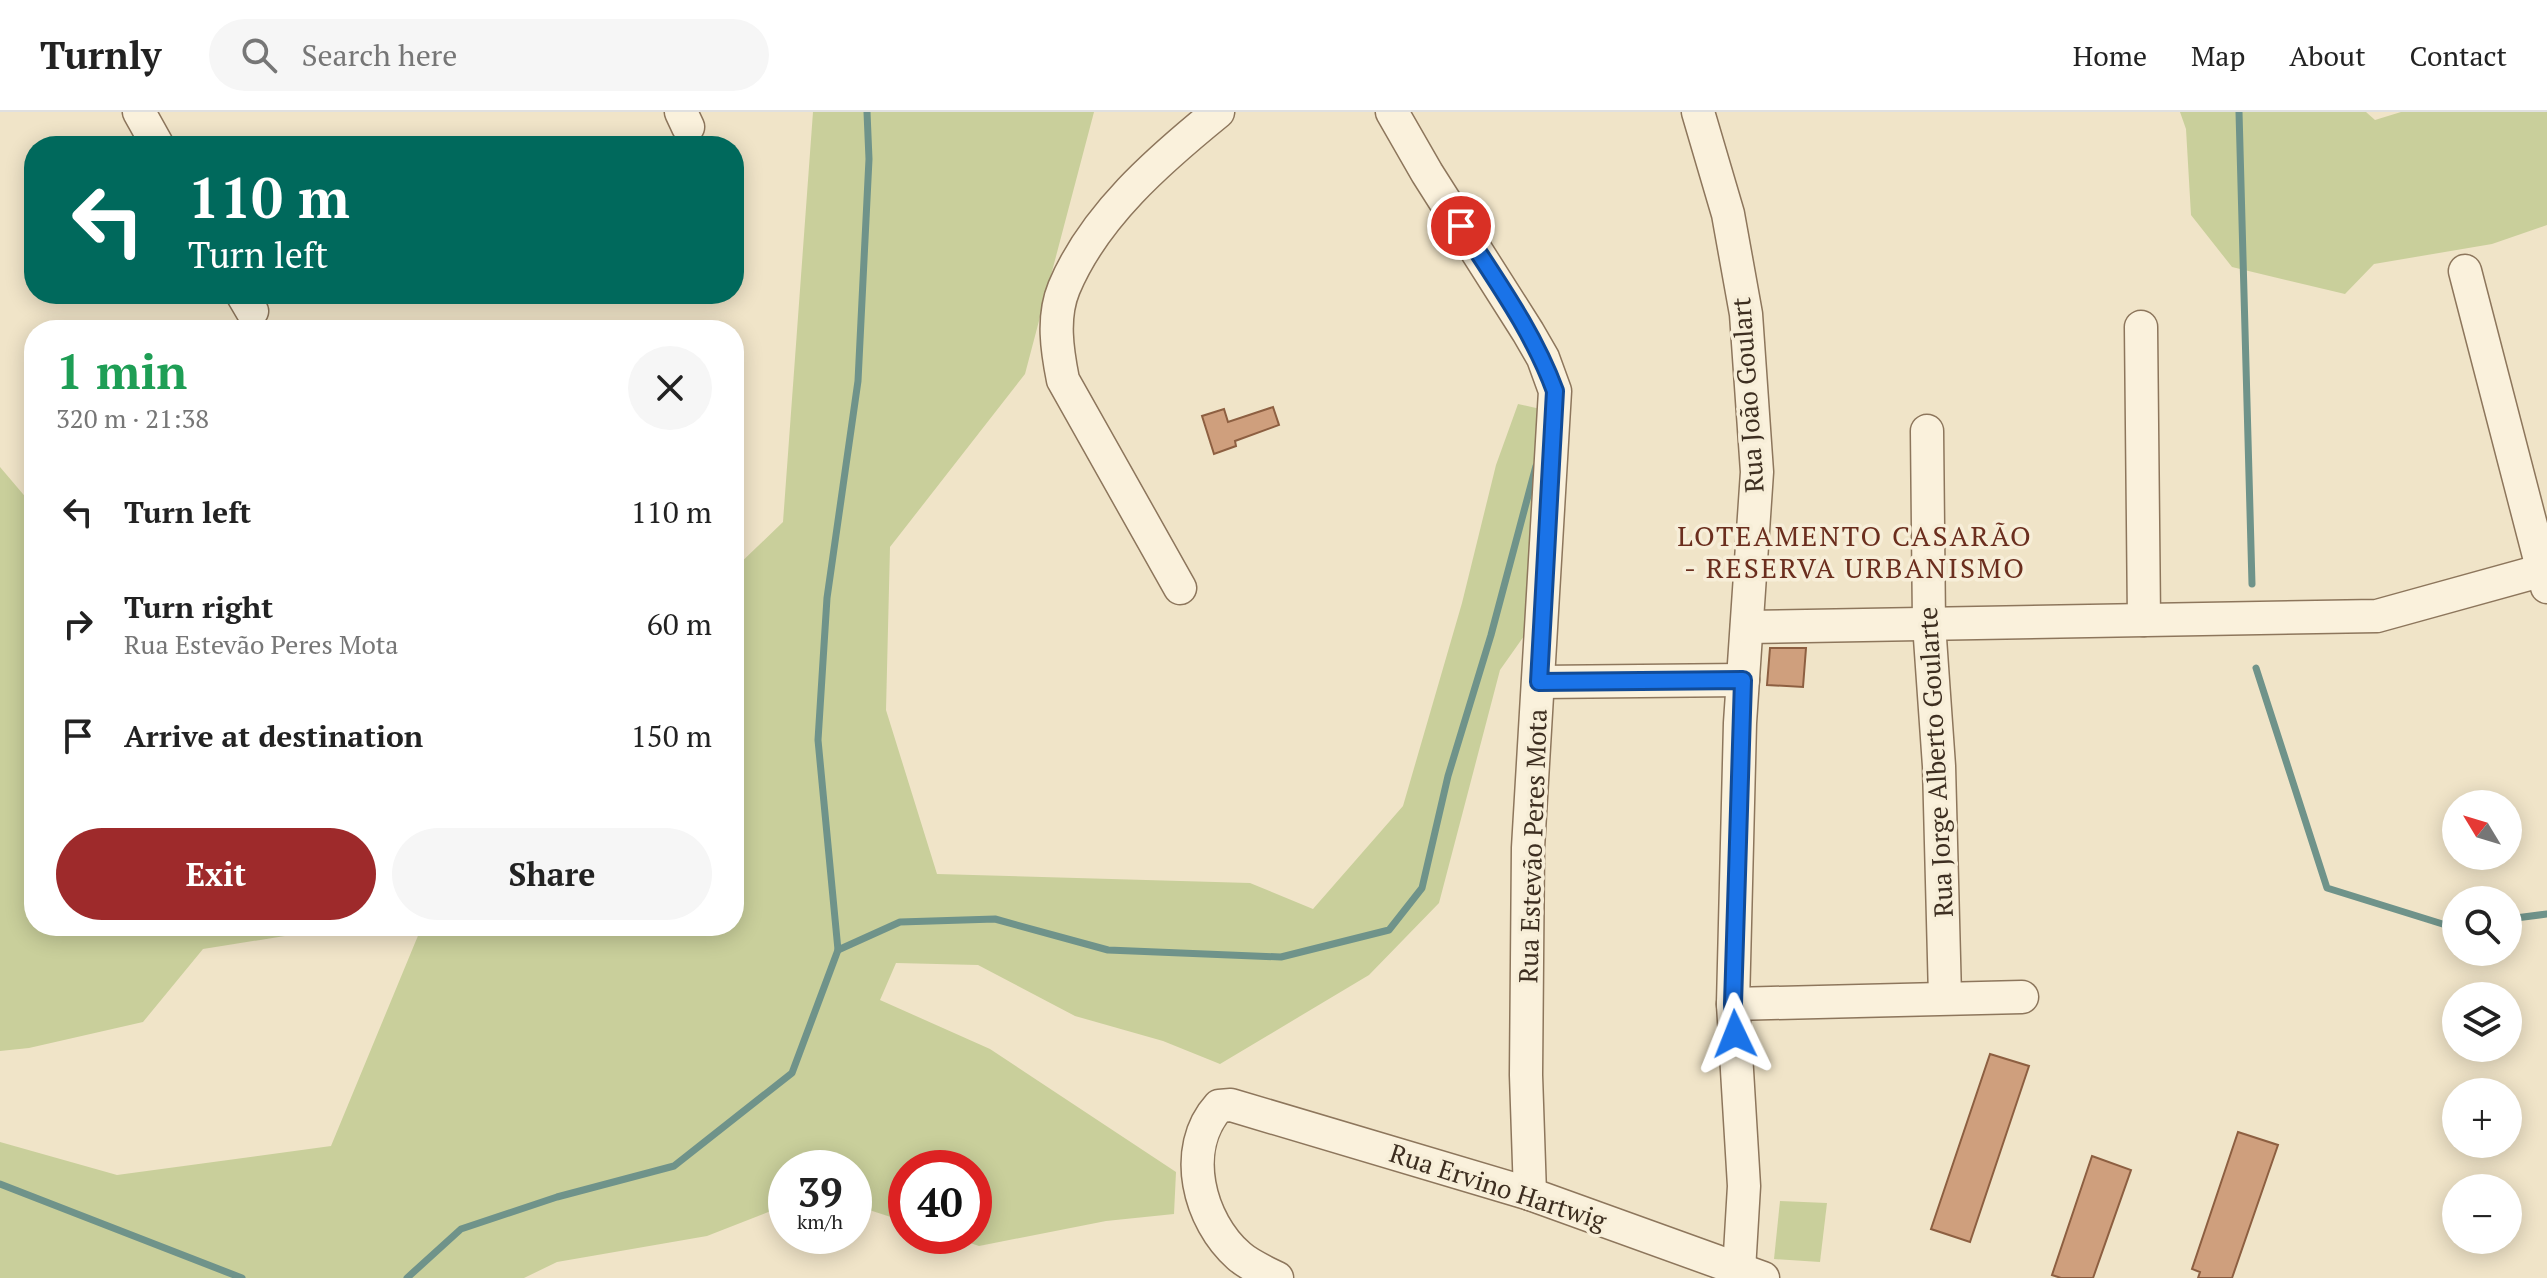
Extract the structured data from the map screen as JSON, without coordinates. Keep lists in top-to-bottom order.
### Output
{
  "streets": {
    "street": [
      "Rua João Goulart",
      "Rua Jorge Alberto Goularte",
      "Rua Estevão Peres Mota",
      "Rua Ervino Hartwig"
    ]
  },
  "crossings": [
    ["Rua João Goulart", "Rua Ervino Hartwig"],
    ["Rua Estevão Peres Mota", "Rua Ervino Hartwig"]
  ],
  "districts": ["LOTEAMENTO CASARÃO - RESERVA URBANISMO"],
  "north": "top left",
  "page": {
    "header": "Turnly",
    "search": "Search here",
    "nav": [
      "Home",
      "Map",
      "About",
      "Contact"
    ],
    "turn": ["110 m", "Turn left"],
    "heading": ["1 min", "320 m · 21:38"],
    "list": [
      {
        "name": "Turn left",
        "value": "110 m"
      },
      {
        "name": "Turn right",
        "note": "Rua Estevão Peres Mota",
        "value": "60 m"
      },
      {
        "name": "Arrive at destination",
        "value": "150 m"
      }
    ],
    "map_buttons": ["+", "−"],
    "buttons": ["Exit", "Share"],
    "speed": "39 km/h",
    "limit": "40"
  }
}
